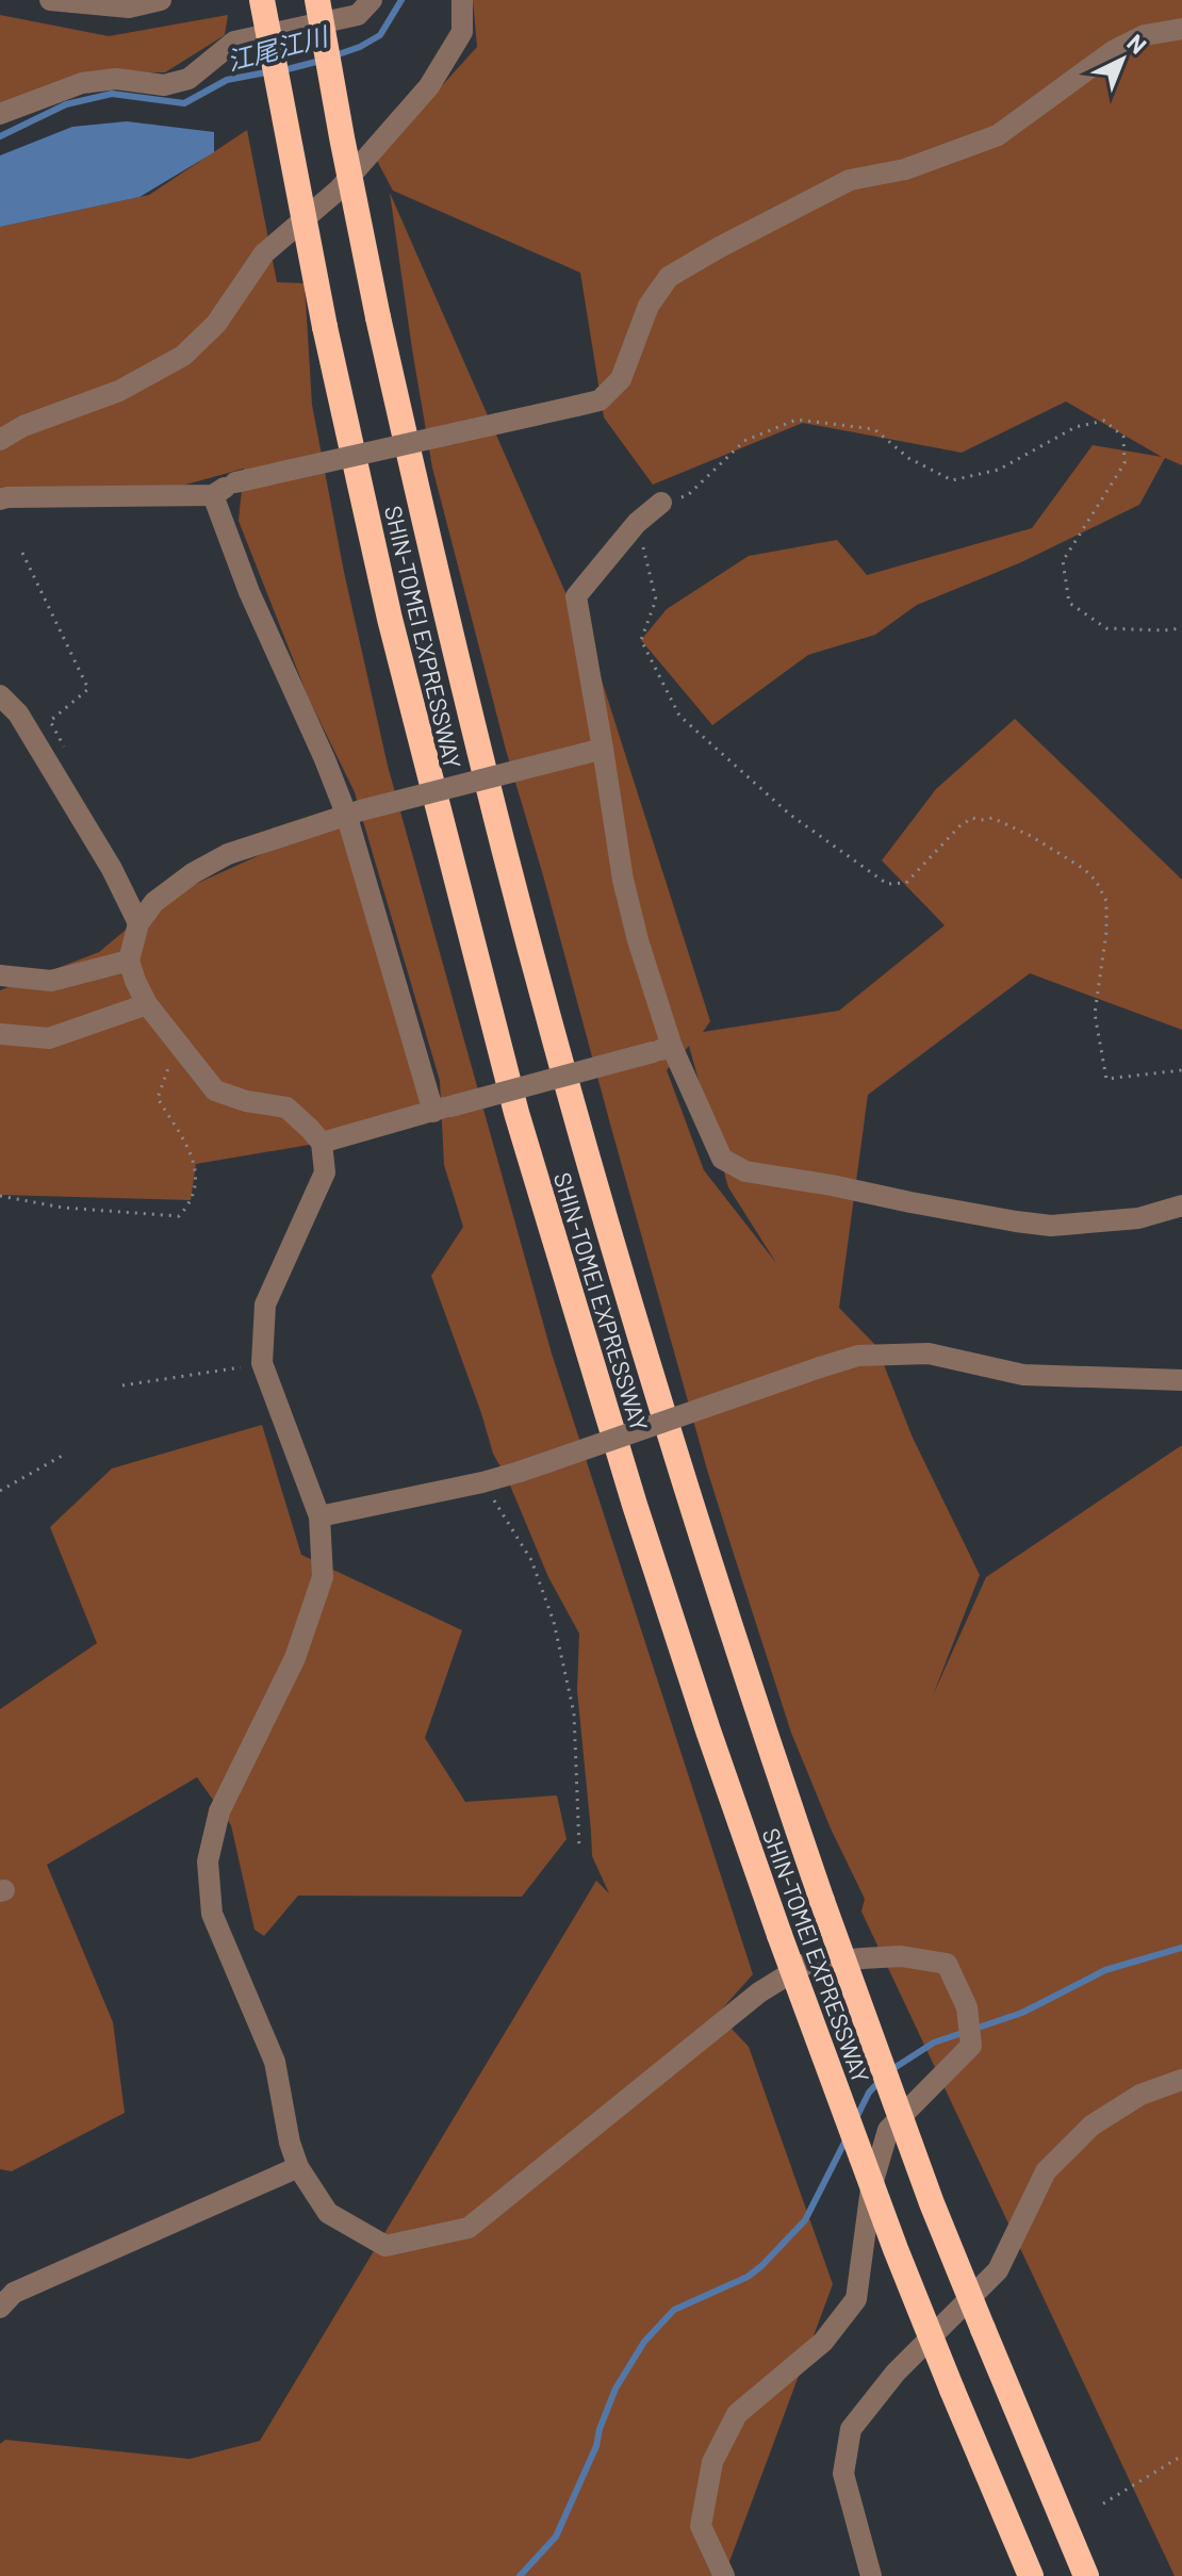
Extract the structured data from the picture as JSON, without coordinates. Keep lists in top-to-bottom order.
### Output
{
  "streets": {
    "highway": ["SHIN-TOMEI EXPRESSWAY"]
  },
  "water": ["江尾江川"],
  "north": "top right"
}
